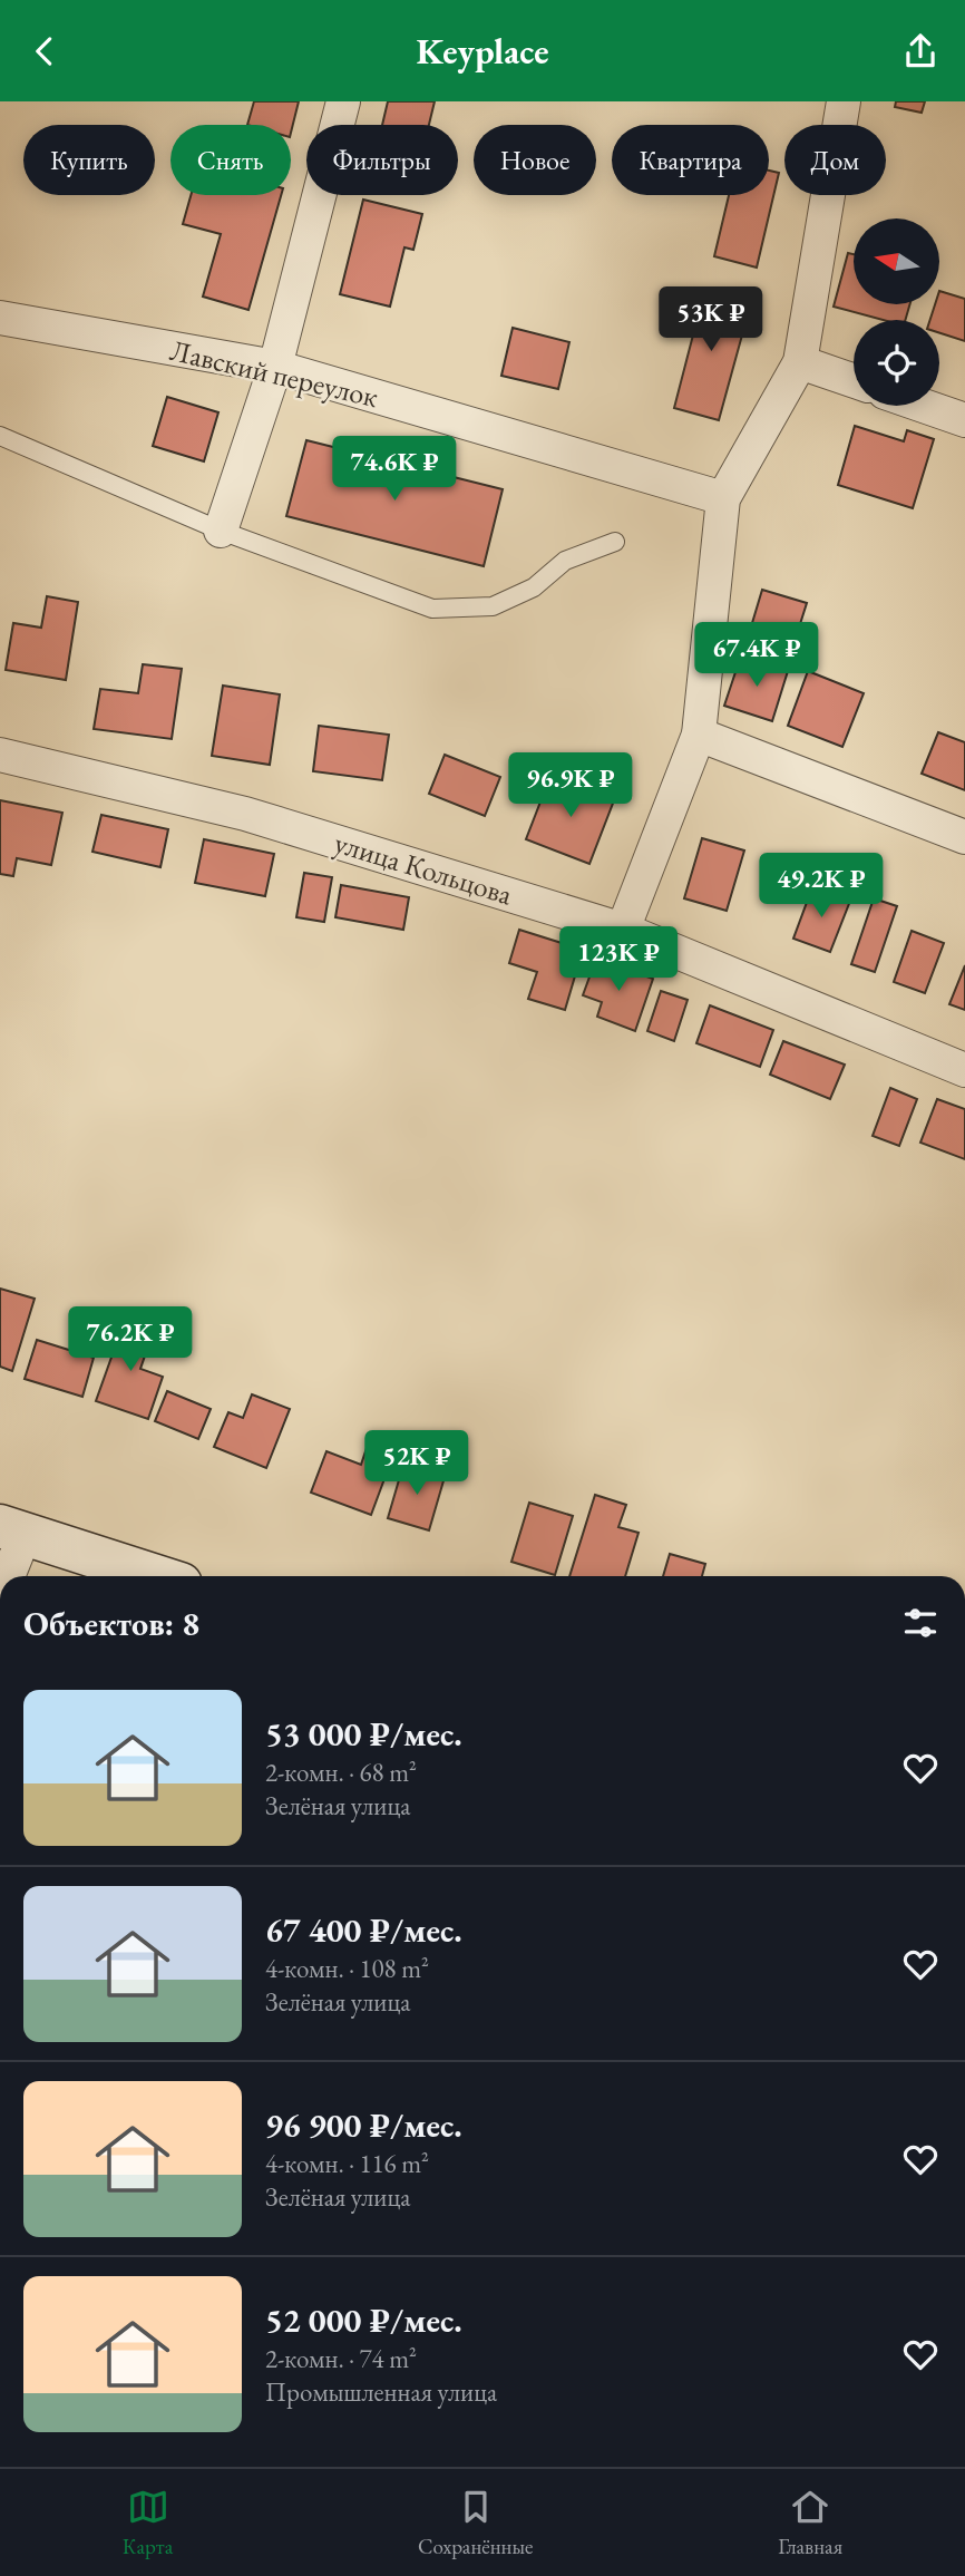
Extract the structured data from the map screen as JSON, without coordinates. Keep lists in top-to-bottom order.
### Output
{
  "streets": {
    "street": ["Лавский переулок", "улица Кольцова"]
  },
  "north": "left",
  "page": {
    "header": "Keyplace",
    "chip": [
      "Купить",
      "Снять",
      "Фильтры",
      "Новое",
      "Квартира",
      "Дом"
    ],
    "price": [
      "53K ₽",
      "74.6K ₽",
      "67.4K ₽",
      "96.9K ₽",
      "49.2K ₽",
      "123K ₽",
      "76.2K ₽",
      "52K ₽"
    ],
    "heading": "Объектов: 8",
    "list": [
      {
        "name": "53 000 ₽/мес.",
        "note": "2-комн. · 68 m² · Зелёная улица"
      },
      {
        "name": "67 400 ₽/мес.",
        "note": "4-комн. · 108 m² · Зелёная улица"
      },
      {
        "name": "96 900 ₽/мес.",
        "note": "4-комн. · 116 m² · Зелёная улица"
      },
      {
        "name": "52 000 ₽/мес.",
        "note": "2-комн. · 74 m² · Промышленная улица"
      }
    ],
    "tabs": ["Карта", "Сохранённые", "Главная"]
  }
}
